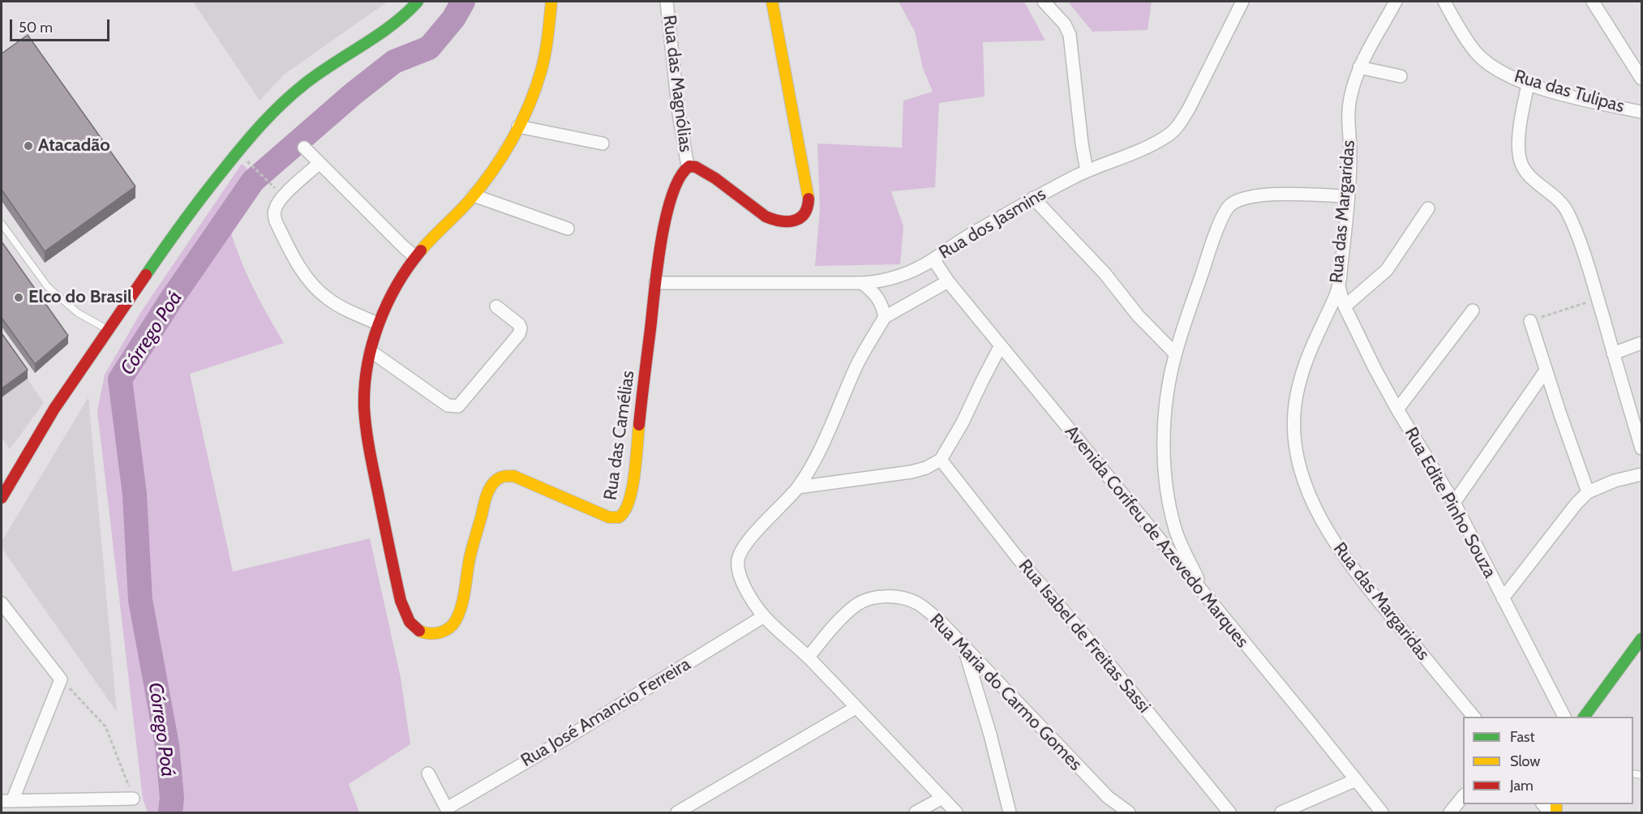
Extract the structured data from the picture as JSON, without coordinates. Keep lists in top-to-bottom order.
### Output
{
  "streets": {
    "street": [
      "Rua das Magnólias",
      "Rua das Tulipas",
      "Rua das Margaridas",
      "Rua dos Jasmins",
      "Rua das Camélias",
      "Rua Edite Pinho Souza",
      "Avenida Corifeu de Azevedo Marques",
      "Rua Isabel de Freitas Sassi",
      "Rua Maria do Carmo Gomes",
      "Rua José Amancio Ferreira"
    ]
  },
  "crossings": [
    ["Rua das Magnólias", "Rua das Camélias"],
    ["Rua das Margaridas", "Rua Edite Pinho Souza"],
    ["Rua dos Jasmins", "Rua das Camélias"],
    ["Rua dos Jasmins", "Avenida Corifeu de Azevedo Marques"]
  ],
  "water": ["Córrego Poá"],
  "places": ["Atacadão", "Elco do Brasil"],
  "legend": ["Fast", "Slow", "Jam"],
  "scale_bar": "50 m"
}
